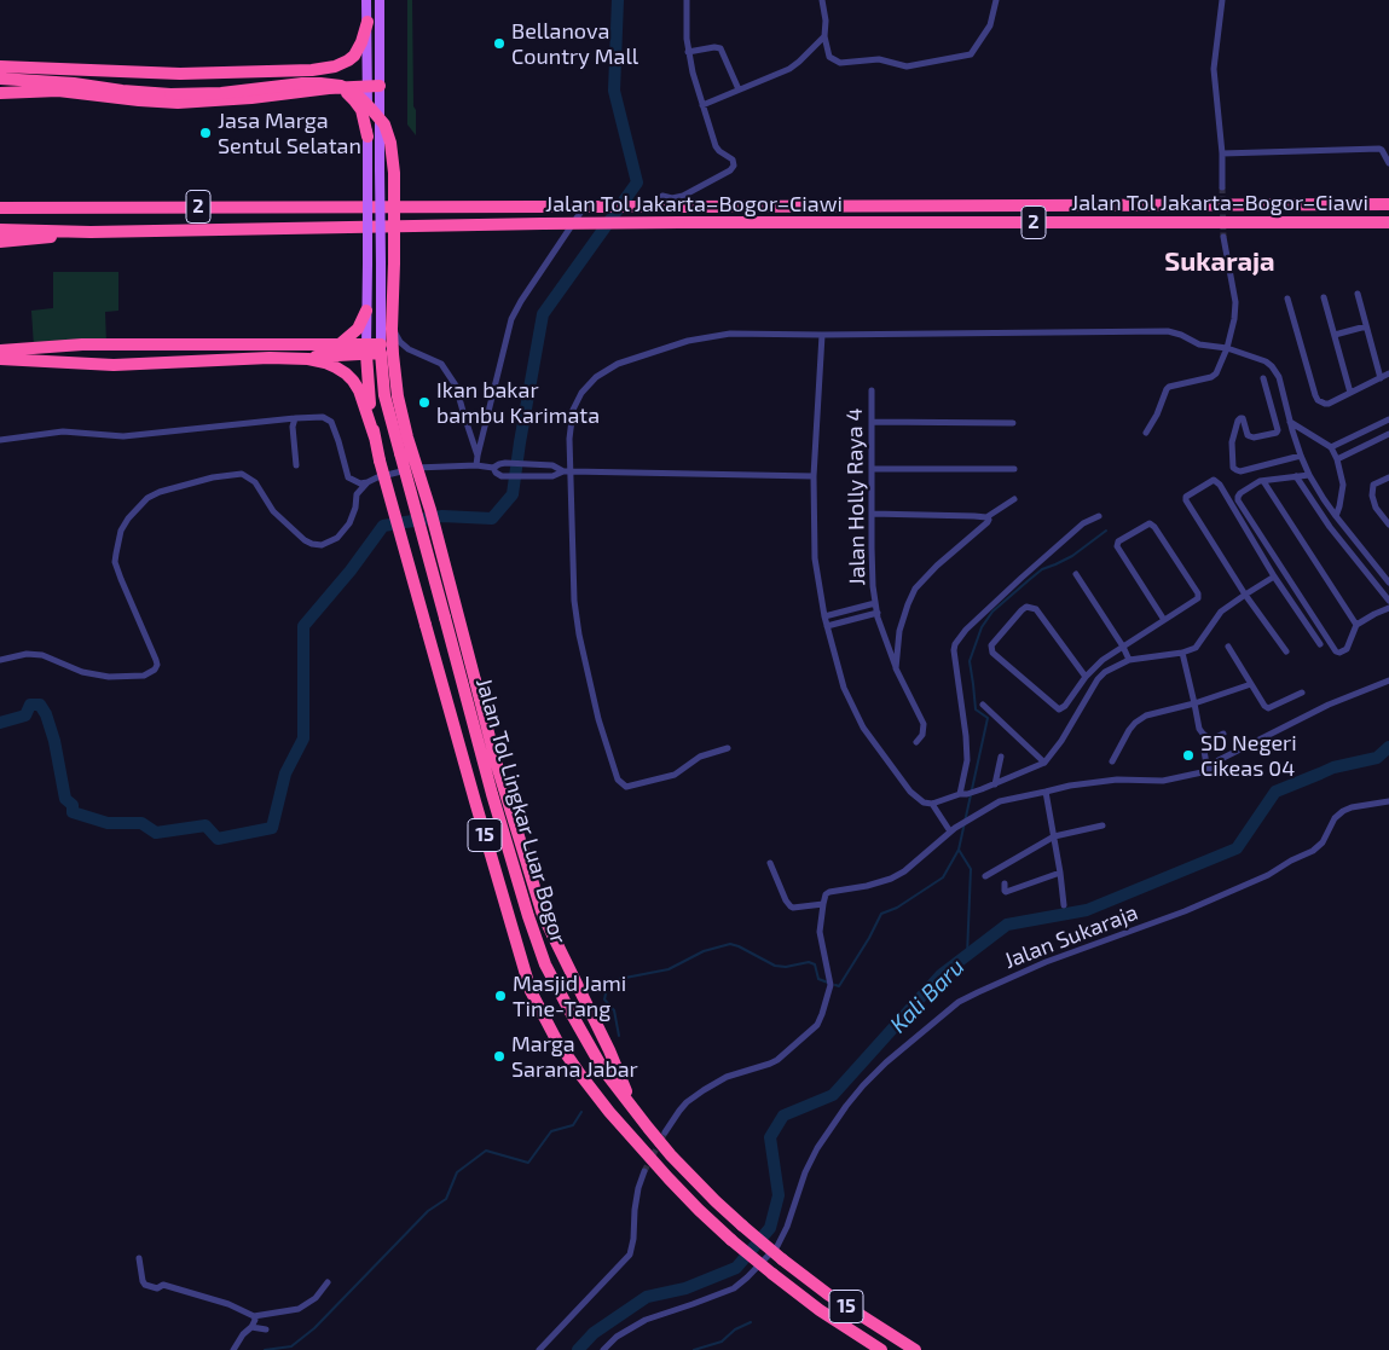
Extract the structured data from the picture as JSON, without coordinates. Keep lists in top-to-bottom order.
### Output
{
  "streets": {
    "highway": [
      "Jalan Tol Jakarta–Bogor–Ciawi",
      "2",
      "Jalan Tol Lingkar Luar Bogor",
      "15"
    ],
    "street": ["Jalan Holly Raya 4", "Jalan Sukaraja"]
  },
  "districts": ["Sukaraja"],
  "water": ["Kali Baru"],
  "places": [
    "Bellanova Country Mall",
    "Jasa Marga Sentul Selatan",
    "Ikan bakar bambu Karimata",
    "SD Negeri Cikeas 04",
    "Masjid Jami Tine-Tang",
    "Marga Sarana Jabar"
  ]
}
